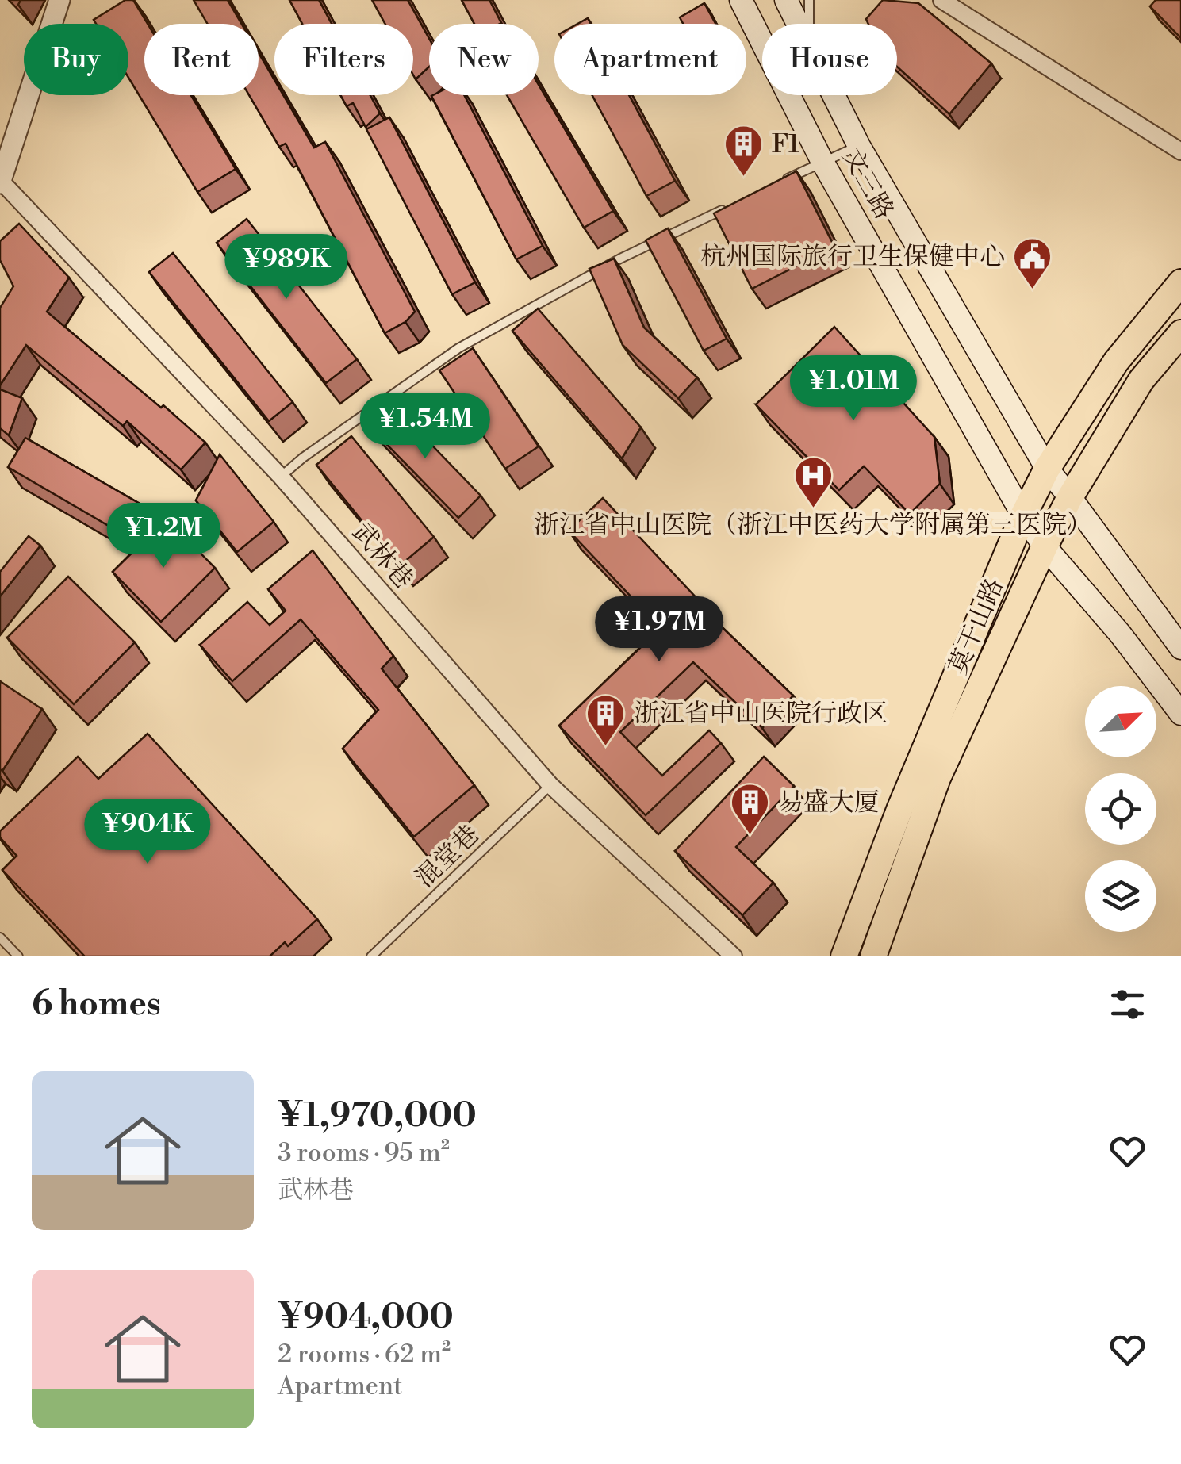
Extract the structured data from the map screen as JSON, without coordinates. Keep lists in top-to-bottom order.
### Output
{
  "streets": {
    "main road": ["文三路", "莫干山路"],
    "street": ["武林巷"],
    "lane": ["混堂巷"]
  },
  "crossings": [
    ["文三路", "莫干山路"],
    ["武林巷", "混堂巷"]
  ],
  "places": {
    "building": ["F1", "浙江省中山医院行政区", "易盛大厦"],
    "public building": ["杭州国际旅行卫生保健中心"],
    "hospital": ["浙江省中山医院（浙江中医药大学附属第三医院）"]
  },
  "north": "top right",
  "page": {
    "chip": [
      "Buy",
      "Rent",
      "Filters",
      "New",
      "Apartment",
      "House"
    ],
    "price": [
      "¥989K",
      "¥1.01M",
      "¥1.54M",
      "¥1.2M",
      "¥1.97M",
      "¥904K"
    ],
    "heading": "6 homes",
    "list": [
      {
        "name": "¥1,970,000",
        "note": "3 rooms · 95 m² · 武林巷"
      },
      {
        "name": "¥904,000",
        "note": "2 rooms · 62 m² · Apartment"
      }
    ]
  }
}
